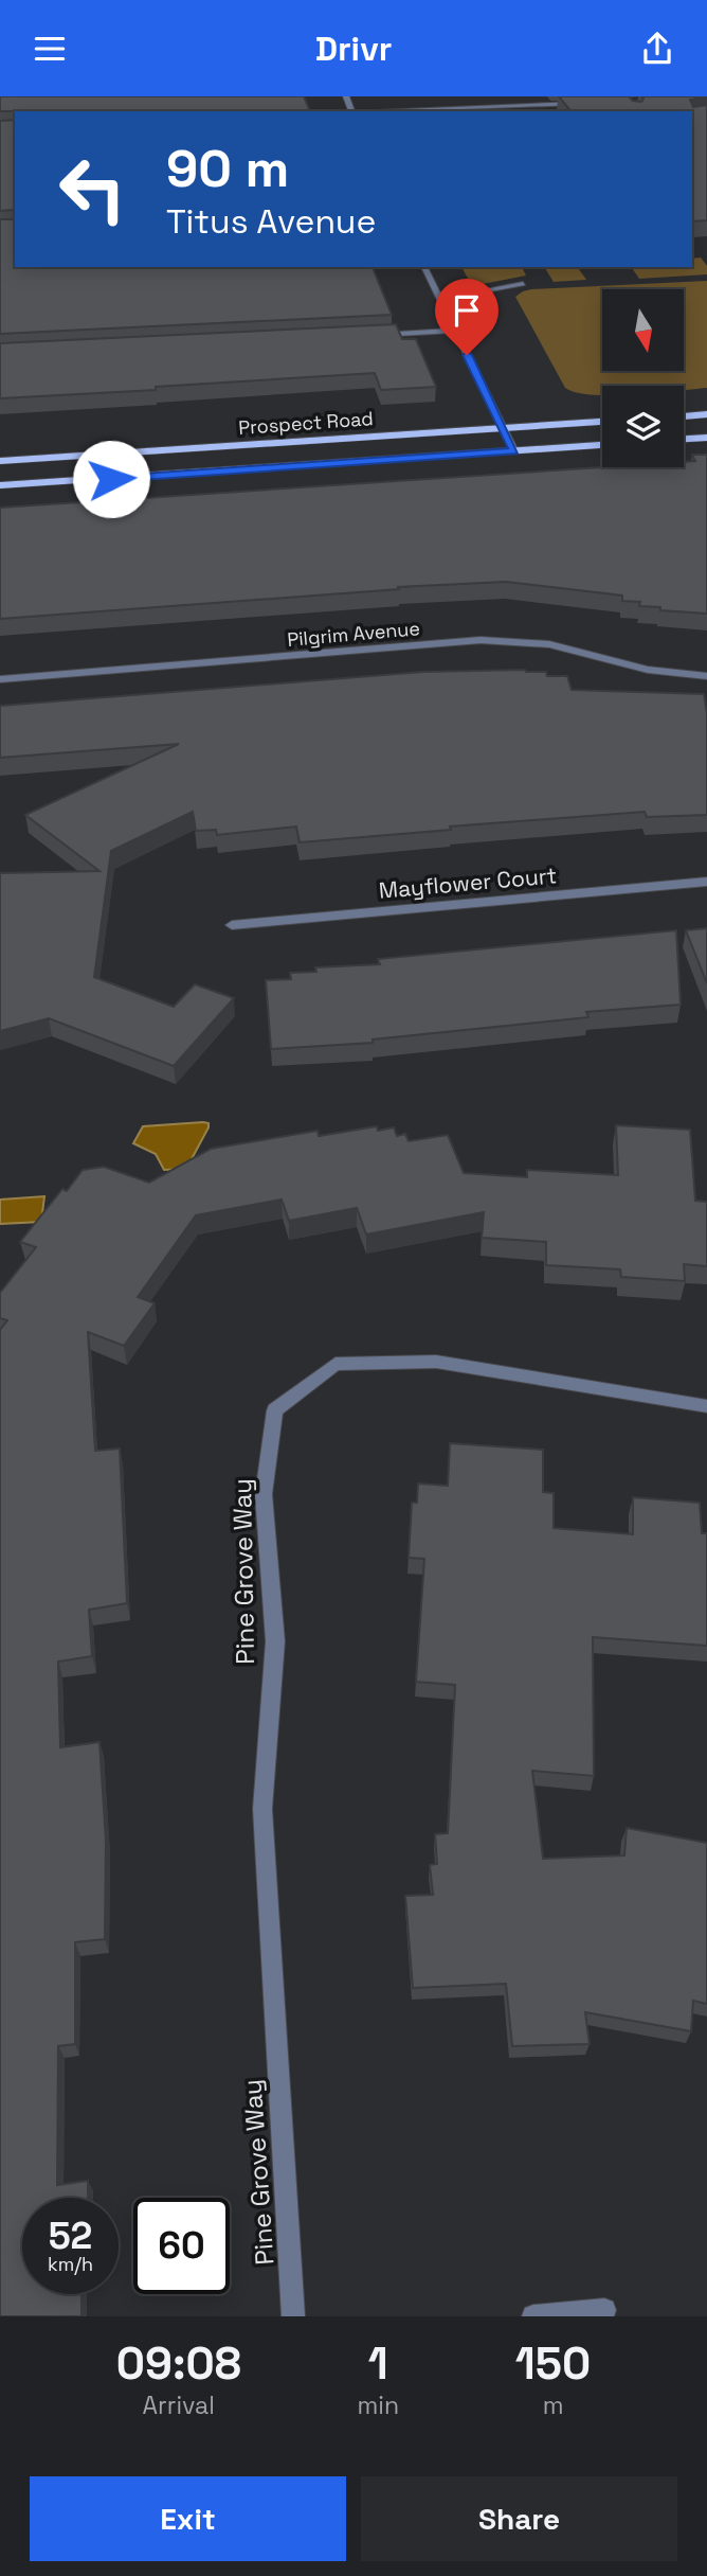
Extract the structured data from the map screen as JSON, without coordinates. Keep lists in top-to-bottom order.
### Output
{
  "streets": {
    "main road": ["Prospect Road"],
    "street": ["Pilgrim Avenue", "Mayflower Court", "Pine Grove Way"]
  },
  "north": "bottom",
  "page": {
    "header": "Drivr",
    "turn": ["90 m", "Titus Avenue"],
    "speed": "52 km/h",
    "limit": "60",
    "eta": [
      "09:08",
      "Arrival",
      "1",
      "min",
      "150",
      "m"
    ],
    "buttons": ["Exit", "Share"]
  }
}
